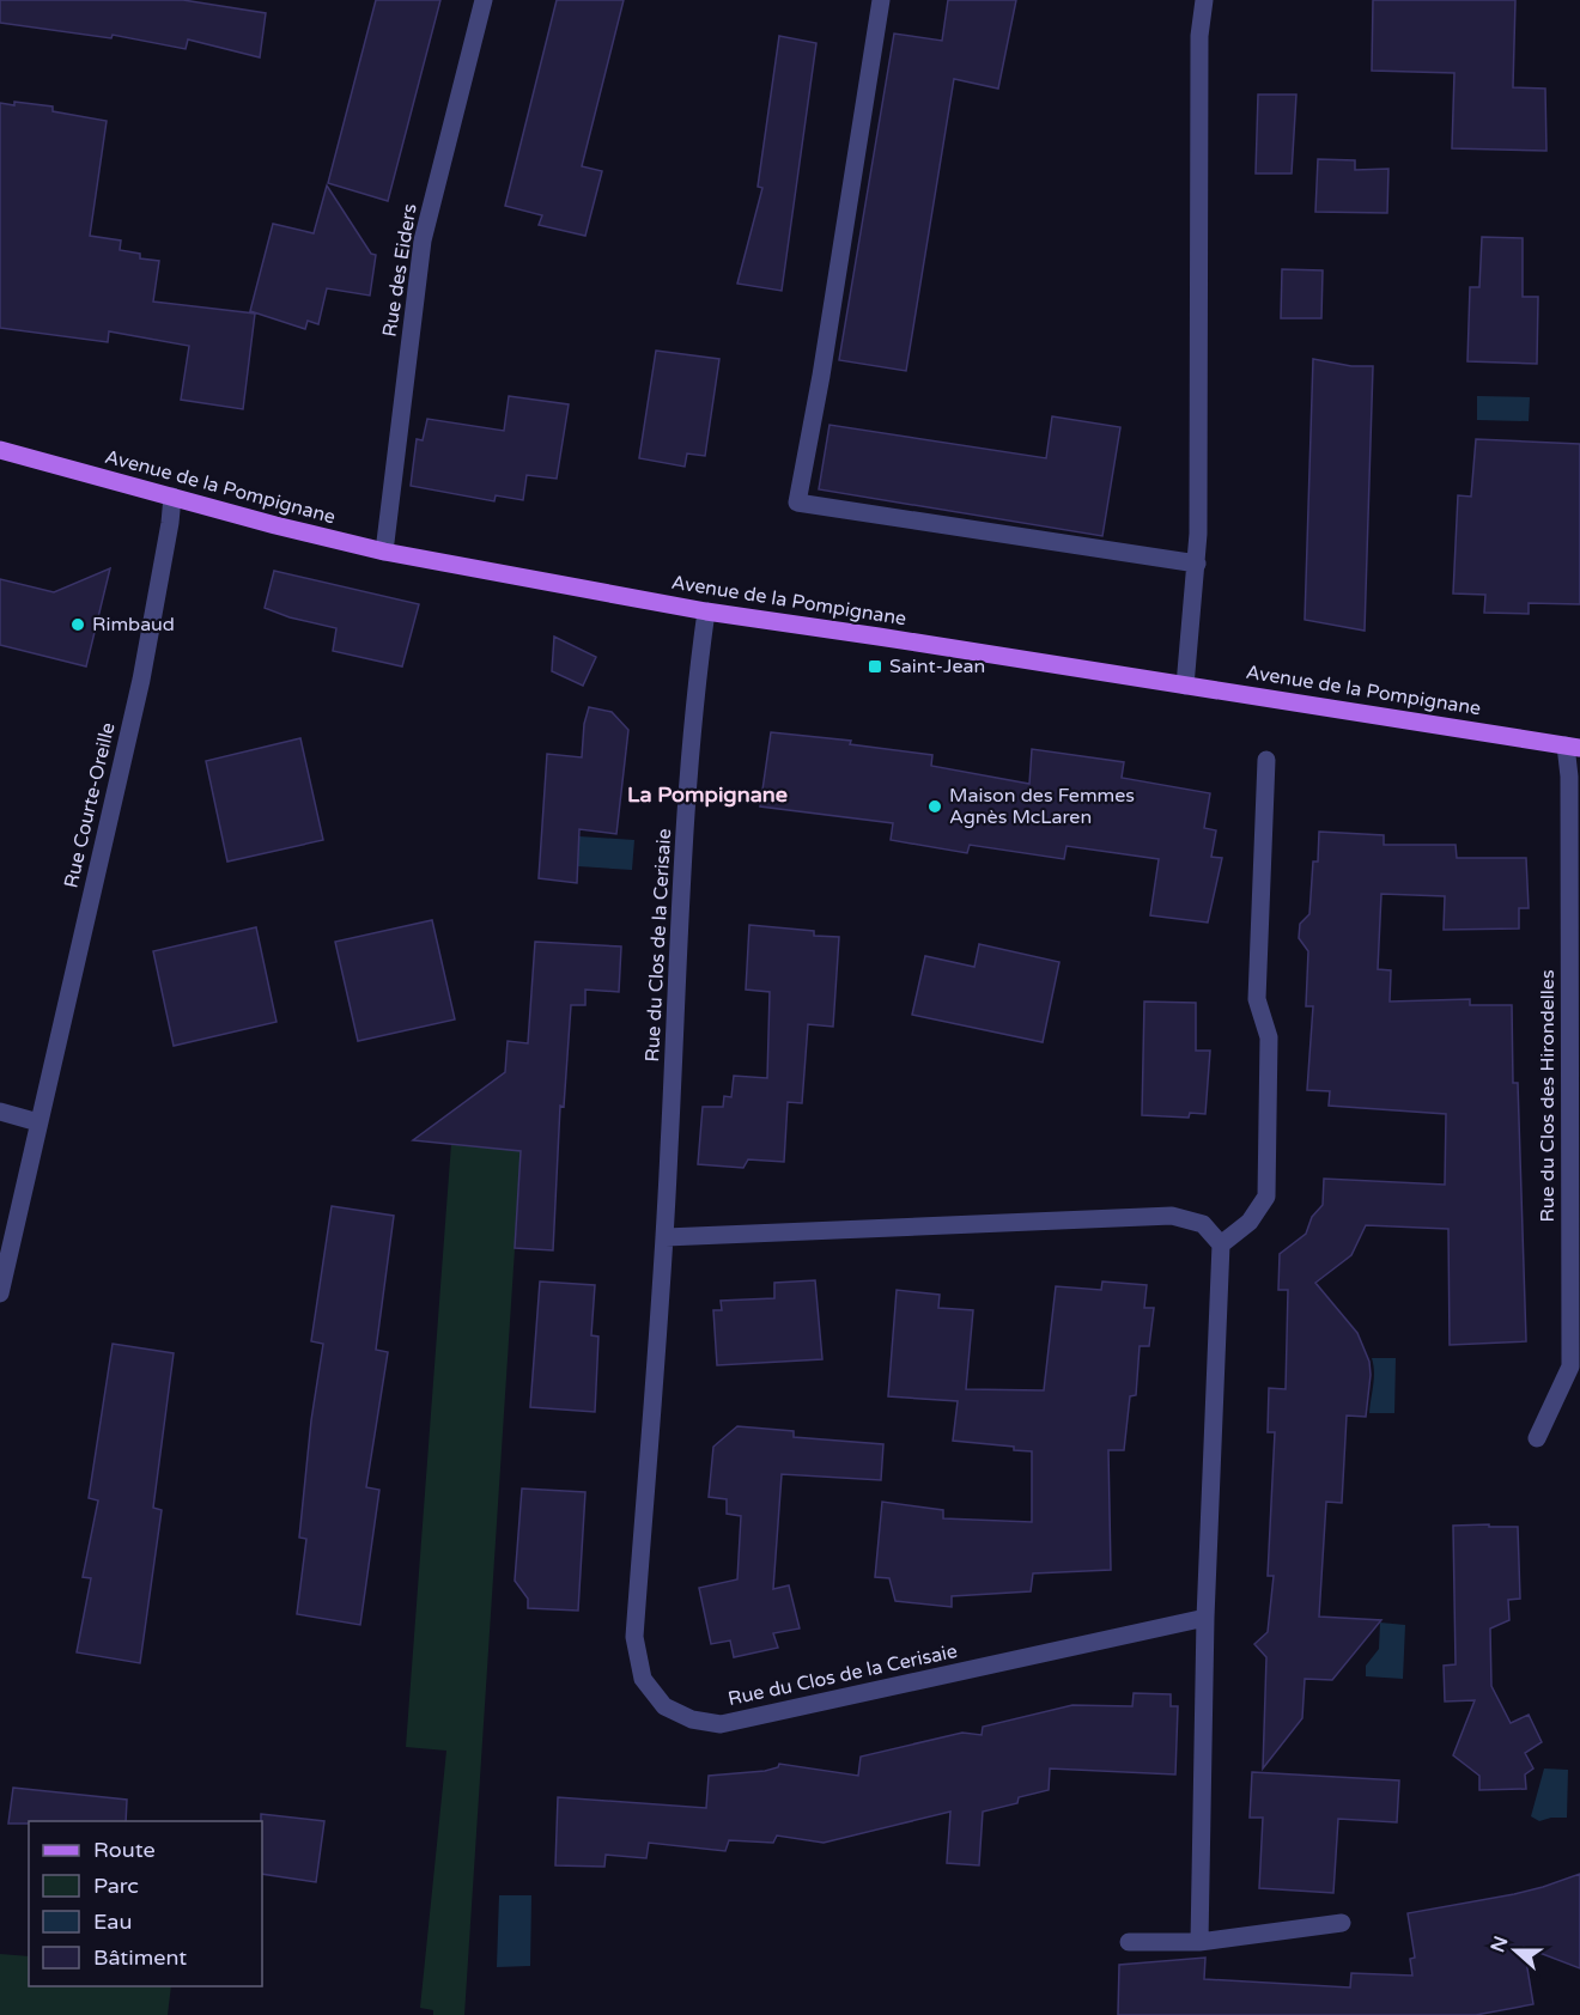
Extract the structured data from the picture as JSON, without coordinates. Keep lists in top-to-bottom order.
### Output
{
  "streets": {
    "main road": ["Avenue de la Pompignane"],
    "street": [
      "Rue des Eiders",
      "Rue Courte-Oreille",
      "Rue du Clos de la Cerisaie",
      "Rue du Clos des Hirondelles"
    ]
  },
  "crossings": [
    ["Rue des Eiders", "Avenue de la Pompignane"],
    ["Avenue de la Pompignane", "Rue Courte-Oreille"],
    ["Avenue de la Pompignane", "Rue du Clos de la Cerisaie"],
    ["Avenue de la Pompignane", "Rue du Clos des Hirondelles"]
  ],
  "districts": ["La Pompignane"],
  "places": {
    "other": ["Rimbaud", "Maison des Femmes Agnès McLaren"],
    "transit": ["Saint-Jean"]
  },
  "legend": [
    "Route",
    "Parc",
    "Eau",
    "Bâtiment"
  ],
  "north": "left"
}
